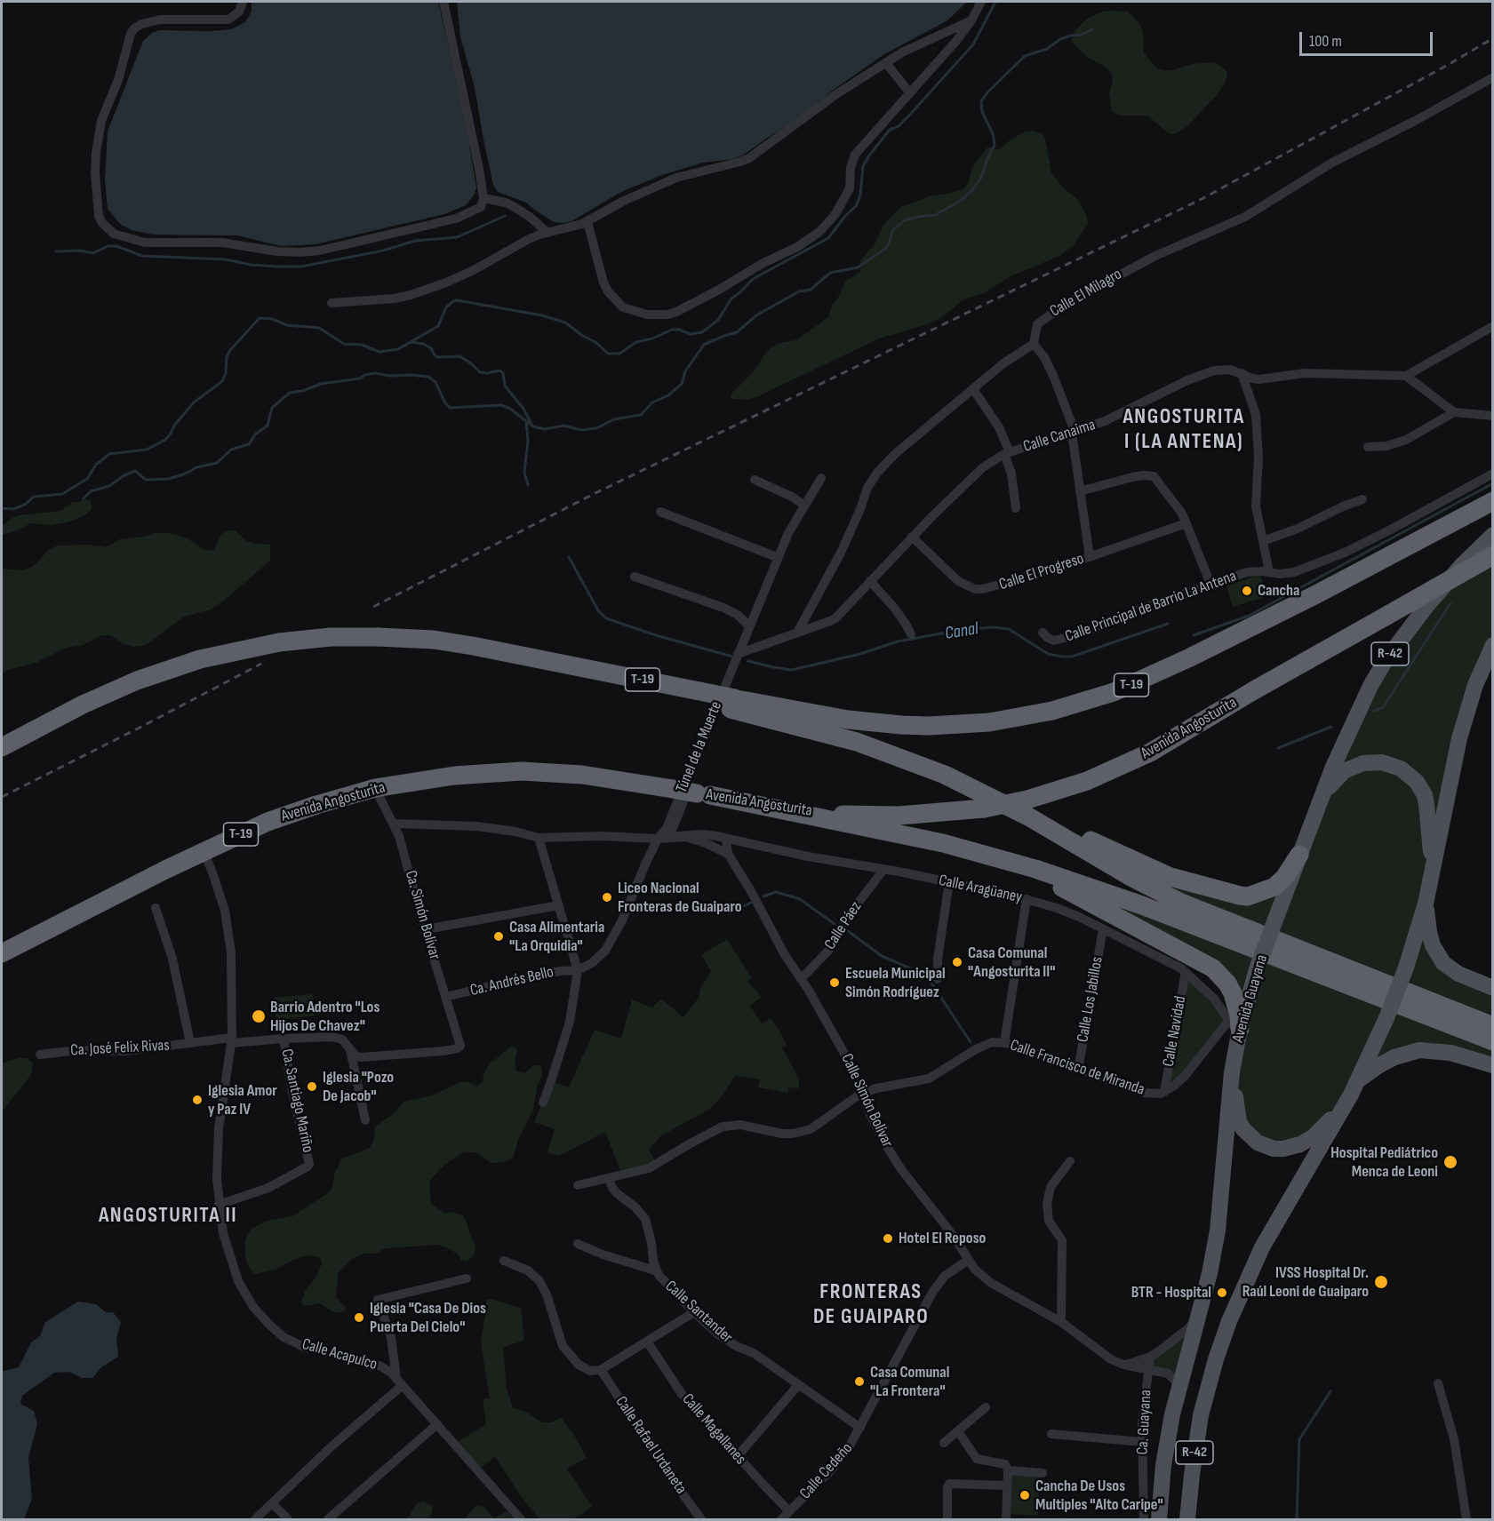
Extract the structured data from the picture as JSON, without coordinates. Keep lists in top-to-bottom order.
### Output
{
  "streets": {
    "highway": ["T-19", "Avenida Angosturita"],
    "main road": ["R-42", "Avenida Guayana"],
    "street": [
      "Calle El Milagro",
      "Calle Canaima",
      "Calle El Progreso",
      "Calle Principal de Barrio La Antena",
      "Túnel de la Muerte",
      "Calle Aragüaney",
      "Ca. Simón Bolívar",
      "Calle Páez",
      "Ca. Andrés Bello",
      "Calle Los Jabillos",
      "Calle Navidad",
      "Ca. José Felix Rivas",
      "Calle Francisco de Miranda",
      "Ca. Santiago Mariño",
      "Calle Simón Bolívar",
      "Calle Santander",
      "Calle Acapulco",
      "Ca. Guayana",
      "Calle Magallanes",
      "Calle Rafael Urdaneta",
      "Calle Cedeño"
    ]
  },
  "crossings": [
    ["Calle Canaima", "Calle El Progreso"],
    ["Calle Canaima", "Túnel de la Muerte"],
    ["Avenida Angosturita", "Ca. Simón Bolívar"],
    ["Avenida Angosturita", "Calle Acapulco"],
    ["Túnel de la Muerte", "Calle Aragüaney"],
    ["Túnel de la Muerte", "Ca. Andrés Bello"],
    ["Calle Aragüaney", "Calle Páez"],
    ["Calle Aragüaney", "Avenida Guayana"],
    ["Calle Aragüaney", "Calle Los Jabillos"],
    ["Calle Aragüaney", "Calle Navidad"],
    ["Calle Aragüaney", "Calle Francisco de Miranda"],
    ["Ca. Simón Bolívar", "Ca. Andrés Bello"],
    ["Ca. Simón Bolívar", "Ca. José Felix Rivas"],
    ["Calle Páez", "Calle Simón Bolívar"],
    ["Avenida Guayana", "Calle Francisco de Miranda"],
    ["Avenida Guayana", "Calle Simón Bolívar"],
    ["Calle Los Jabillos", "Calle Francisco de Miranda"],
    ["Calle Navidad", "Calle Francisco de Miranda"],
    ["Ca. José Felix Rivas", "Ca. Santiago Mariño"],
    ["Ca. José Felix Rivas", "Calle Acapulco"],
    ["Calle Francisco de Miranda", "Calle Simón Bolívar"],
    ["Calle Francisco de Miranda", "Calle Santander"],
    ["Ca. Santiago Mariño", "Calle Acapulco"],
    ["Calle Simón Bolívar", "Ca. Guayana"],
    ["Calle Simón Bolívar", "Calle Cedeño"],
    ["Calle Santander", "Calle Cedeño"],
    ["Calle Magallanes", "Calle Cedeño"]
  ],
  "districts": ["ANGOSTURITA I (LA ANTENA)", "ANGOSTURITA II", "FRONTERAS DE GUAIPARO"],
  "water": ["Canal"],
  "places": [
    "Cancha",
    "Liceo Nacional Fronteras de Guaiparo",
    "Casa Alimentaria \"La Orquidia\"",
    "Casa Comunal \"Angosturita II\"",
    "Escuela Municipal Simón Rodríguez",
    "Barrio Adentro \"Los Hijos De Chavez\"",
    "Iglesia \"Pozo De Jacob\"",
    "Iglesia Amor y Paz IV",
    "Hospital Pediátrico Menca de Leoni",
    "Hotel El Reposo",
    "IVSS Hospital Dr. Raúl Leoni de Guaiparo",
    "BTR - Hospital",
    "Iglesia \"Casa De Dios Puerta Del Cielo\"",
    "Casa Comunal \"La Frontera\"",
    "Cancha De Usos Multiples \"Alto Caripe\""
  ],
  "scale_bar": "100 m"
}
